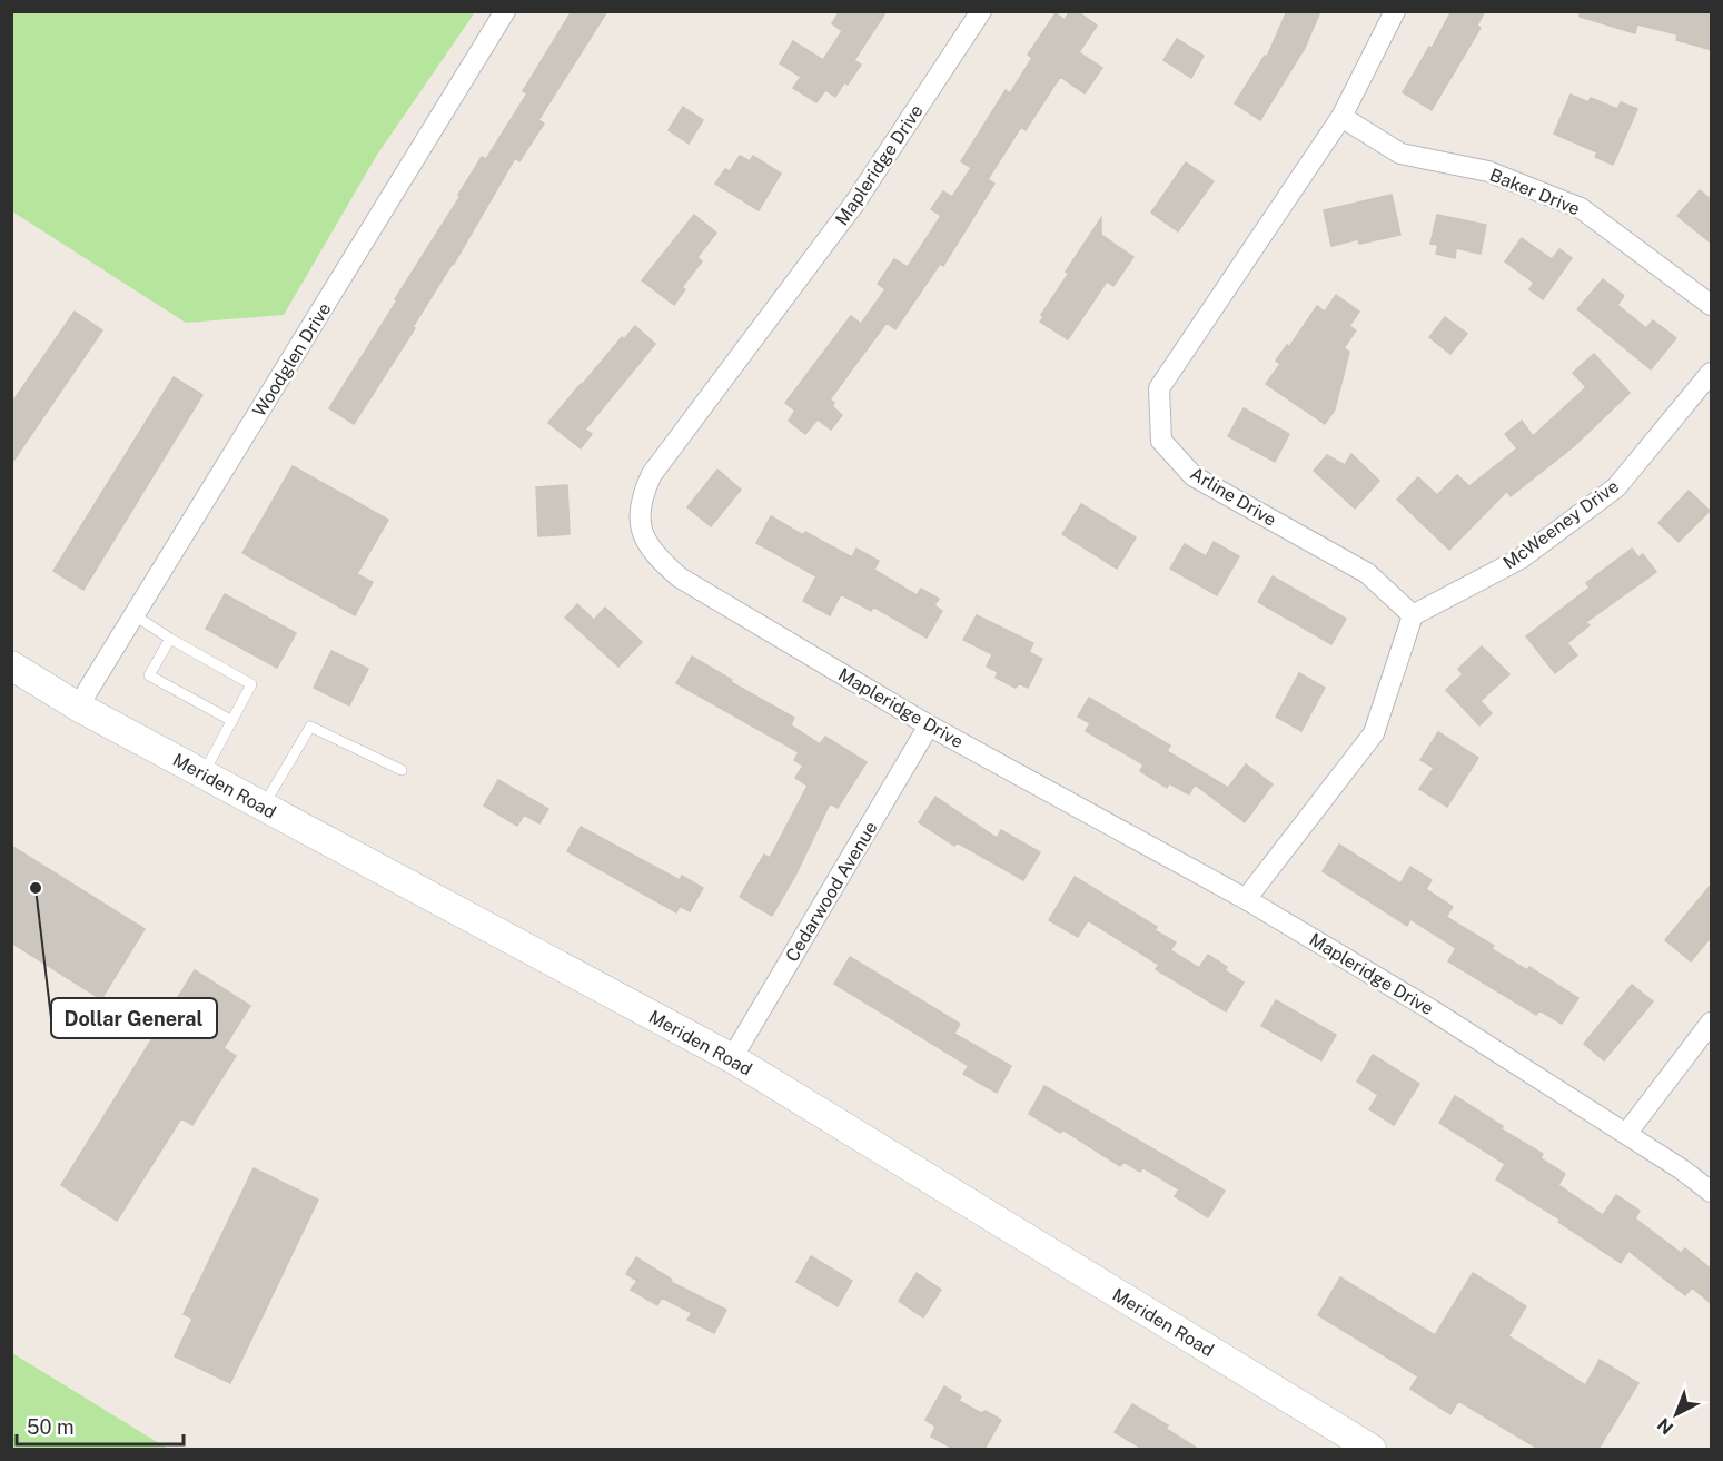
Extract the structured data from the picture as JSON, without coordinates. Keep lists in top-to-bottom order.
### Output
{
  "streets": {
    "main road": ["Meriden Road"],
    "street": [
      "Mapleridge Drive",
      "Baker Drive",
      "Woodglen Drive",
      "Arline Drive",
      "McWeeney Drive",
      "Cedarwood Avenue"
    ]
  },
  "crossings": [
    ["Mapleridge Drive", "Cedarwood Avenue"],
    ["Baker Drive", "Arline Drive"],
    ["Woodglen Drive", "Meriden Road"],
    ["Arline Drive", "McWeeney Drive"],
    ["Meriden Road", "Cedarwood Avenue"]
  ],
  "places": ["Dollar General"],
  "scale_bar": "50 m",
  "north": "bottom left"
}
